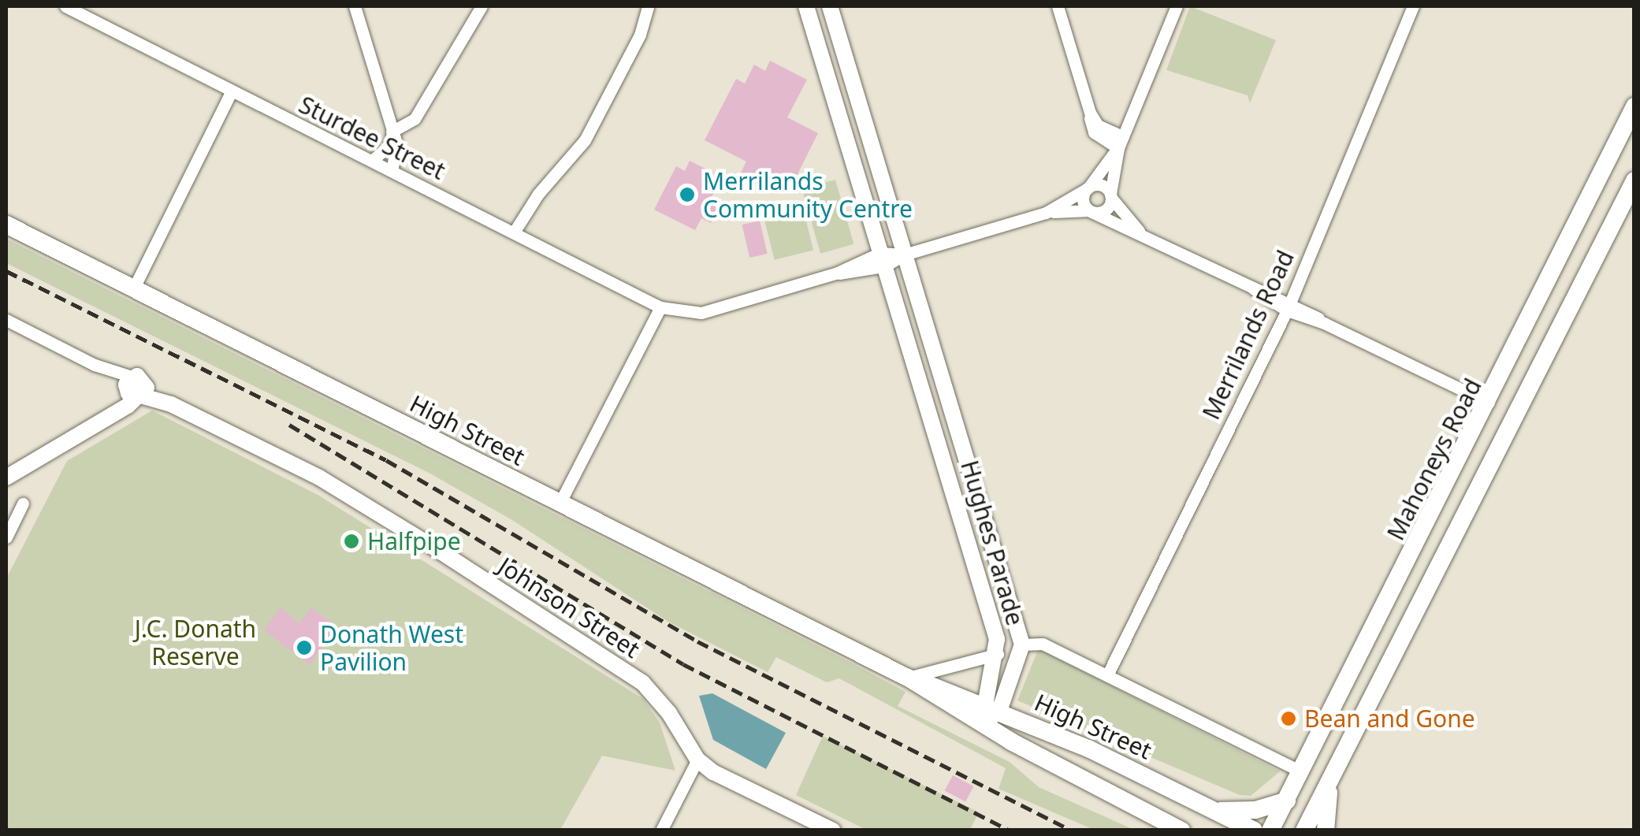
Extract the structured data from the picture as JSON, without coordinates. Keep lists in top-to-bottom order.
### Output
{
  "streets": {
    "main road": ["High Street", "Mahoneys Road"],
    "street": [
      "Sturdee Street",
      "Merrilands Road",
      "Hughes Parade",
      "Johnson Street"
    ]
  },
  "crossings": [
    ["Sturdee Street", "Hughes Parade"],
    ["High Street", "Hughes Parade"]
  ],
  "parks": ["J.C. Donath Reserve"],
  "places": [
    "Merrilands Community Centre",
    "Halfpipe",
    "Donath West Pavilion",
    "Bean and Gone"
  ]
}
